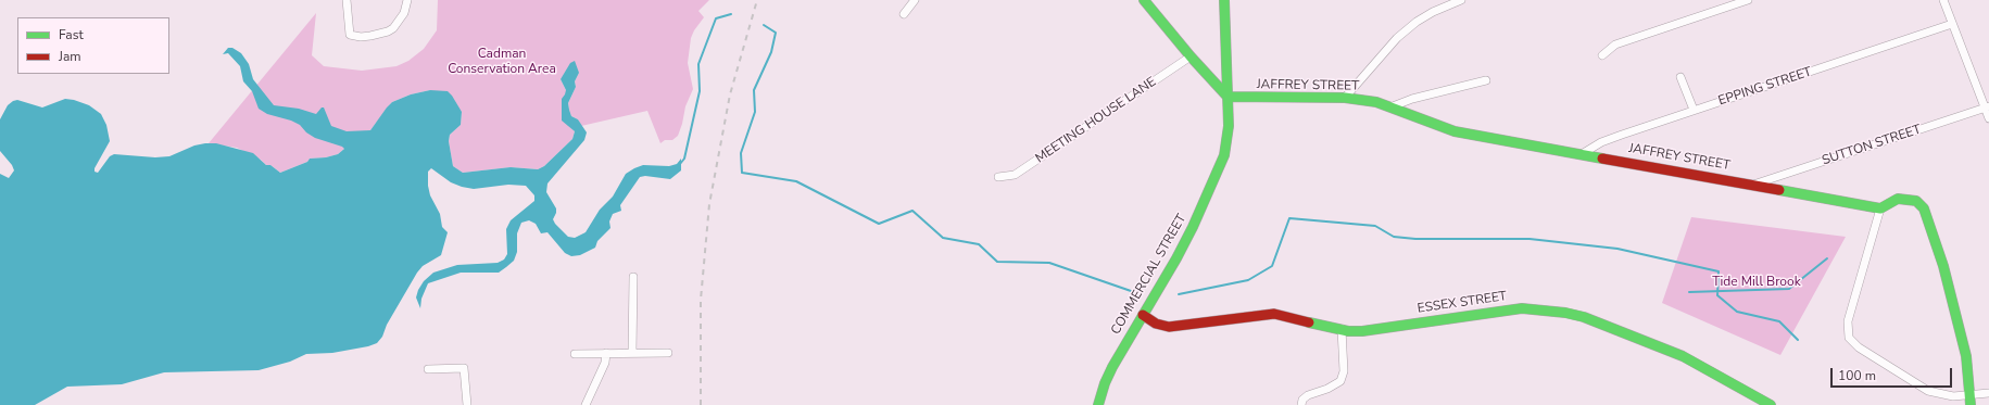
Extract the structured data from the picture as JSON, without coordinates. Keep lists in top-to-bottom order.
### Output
{
  "streets": {
    "street": [
      "JAFFREY STREET",
      "EPPING STREET",
      "MEETING HOUSE LANE",
      "SUTTON STREET",
      "COMMERCIAL STREET",
      "ESSEX STREET"
    ]
  },
  "crossings": [
    ["JAFFREY STREET", "EPPING STREET"],
    ["JAFFREY STREET", "SUTTON STREET"],
    ["JAFFREY STREET", "COMMERCIAL STREET"],
    ["COMMERCIAL STREET", "ESSEX STREET"]
  ],
  "parks": ["Cadman Conservation Area", "Tide Mill Brook"],
  "legend": ["Fast", "Jam"],
  "scale_bar": "100 m"
}
